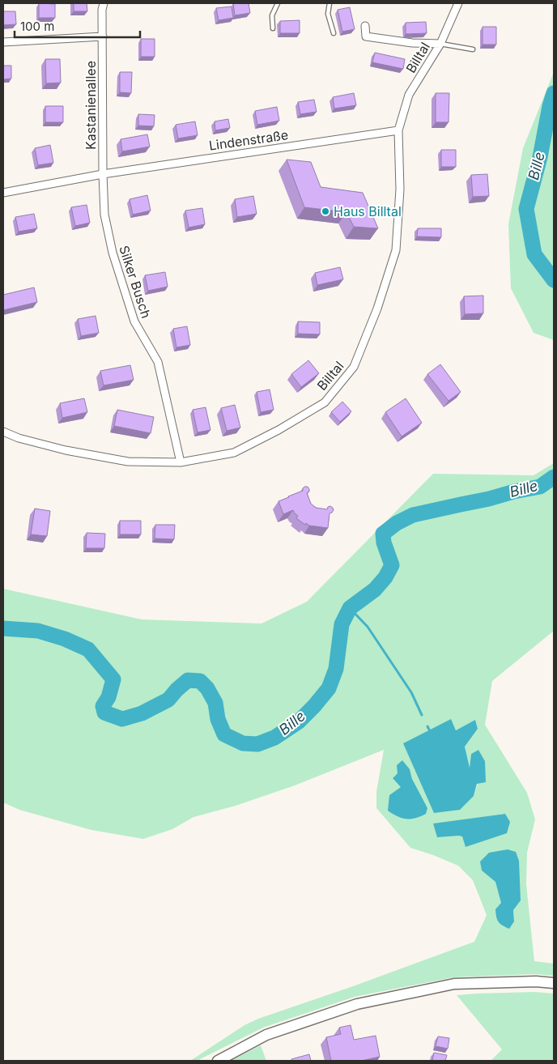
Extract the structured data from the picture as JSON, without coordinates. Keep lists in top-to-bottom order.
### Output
{
  "streets": {
    "street": [
      "Billtal",
      "Kastanienallee",
      "Lindenstraße",
      "Silker Busch"
    ]
  },
  "crossings": [
    ["Billtal", "Lindenstraße"],
    ["Billtal", "Silker Busch"],
    ["Kastanienallee", "Lindenstraße"],
    ["Kastanienallee", "Silker Busch"],
    ["Lindenstraße", "Silker Busch"]
  ],
  "water": ["Bille"],
  "places": ["Haus Billtal"],
  "scale_bar": "100 m"
}
